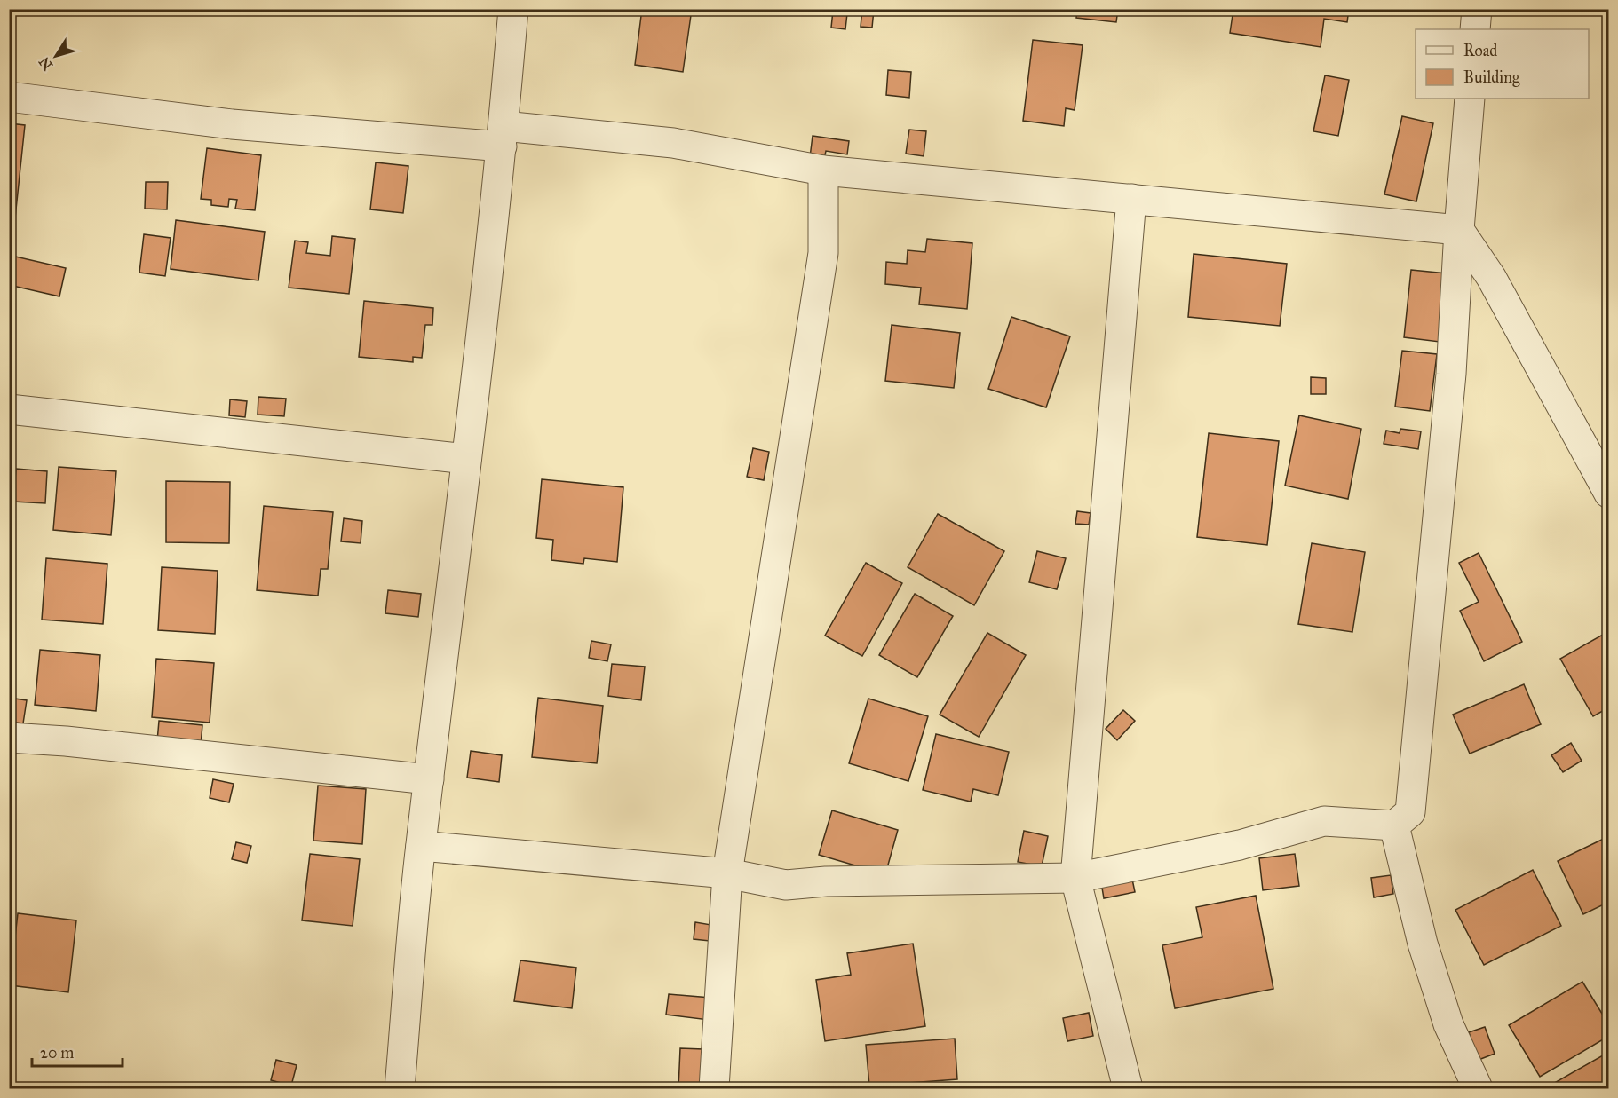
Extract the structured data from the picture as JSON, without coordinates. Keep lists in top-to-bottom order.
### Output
{
  "legend": ["Road", "Building"],
  "scale_bar": "20 m",
  "north": "bottom left"
}
